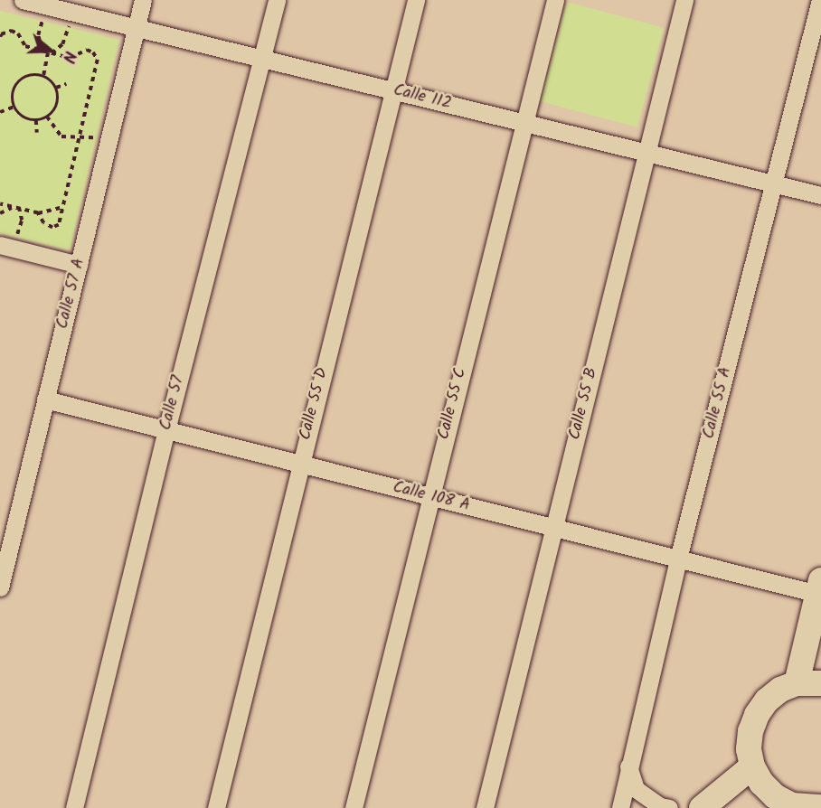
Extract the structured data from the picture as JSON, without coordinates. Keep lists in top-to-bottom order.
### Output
{
  "streets": {
    "street": [
      "Calle 112",
      "Calle 57 A",
      "Calle 57",
      "Calle 55 A",
      "Calle 55 D",
      "Calle 55 C",
      "Calle 55 B",
      "Calle 108 A"
    ]
  },
  "crossings": [
    ["Calle 112", "Calle 57 A"],
    ["Calle 112", "Calle 57"],
    ["Calle 112", "Calle 55 A"],
    ["Calle 112", "Calle 55 D"],
    ["Calle 112", "Calle 55 C"],
    ["Calle 112", "Calle 55 B"],
    ["Calle 57 A", "Calle 108 A"],
    ["Calle 57", "Calle 108 A"],
    ["Calle 55 A", "Calle 108 A"],
    ["Calle 55 D", "Calle 108 A"],
    ["Calle 55 C", "Calle 108 A"],
    ["Calle 55 B", "Calle 108 A"]
  ],
  "north": "right"
}
